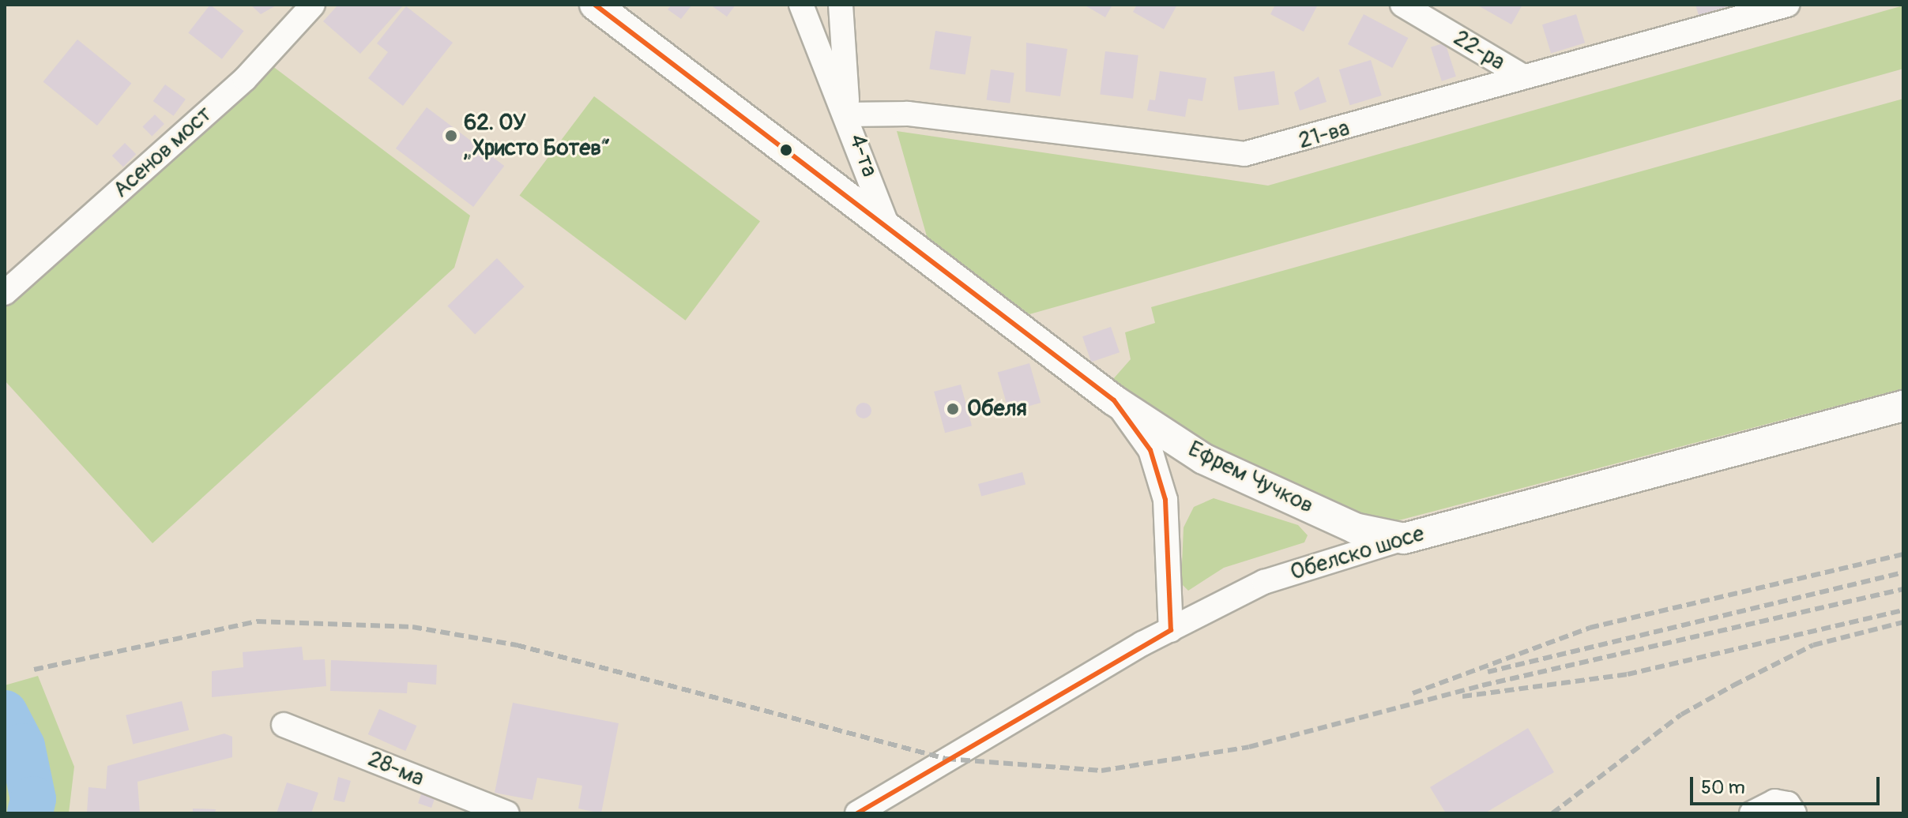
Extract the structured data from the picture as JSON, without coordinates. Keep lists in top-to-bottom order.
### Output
{
  "streets": {
    "street": [
      "22-ра",
      "21-ва",
      "Асенов мост",
      "4-та",
      "Ефрем Чучков",
      "Обелско шосе",
      "28-ма"
    ]
  },
  "crossings": [
    ["22-ра", "21-ва"],
    ["21-ва", "4-та"],
    ["4-та", "Ефрем Чучков"],
    ["Ефрем Чучков", "Обелско шосе"]
  ],
  "places": ["62. ОУ „Христо Ботев“", "Обеля"],
  "scale_bar": "50 m"
}
